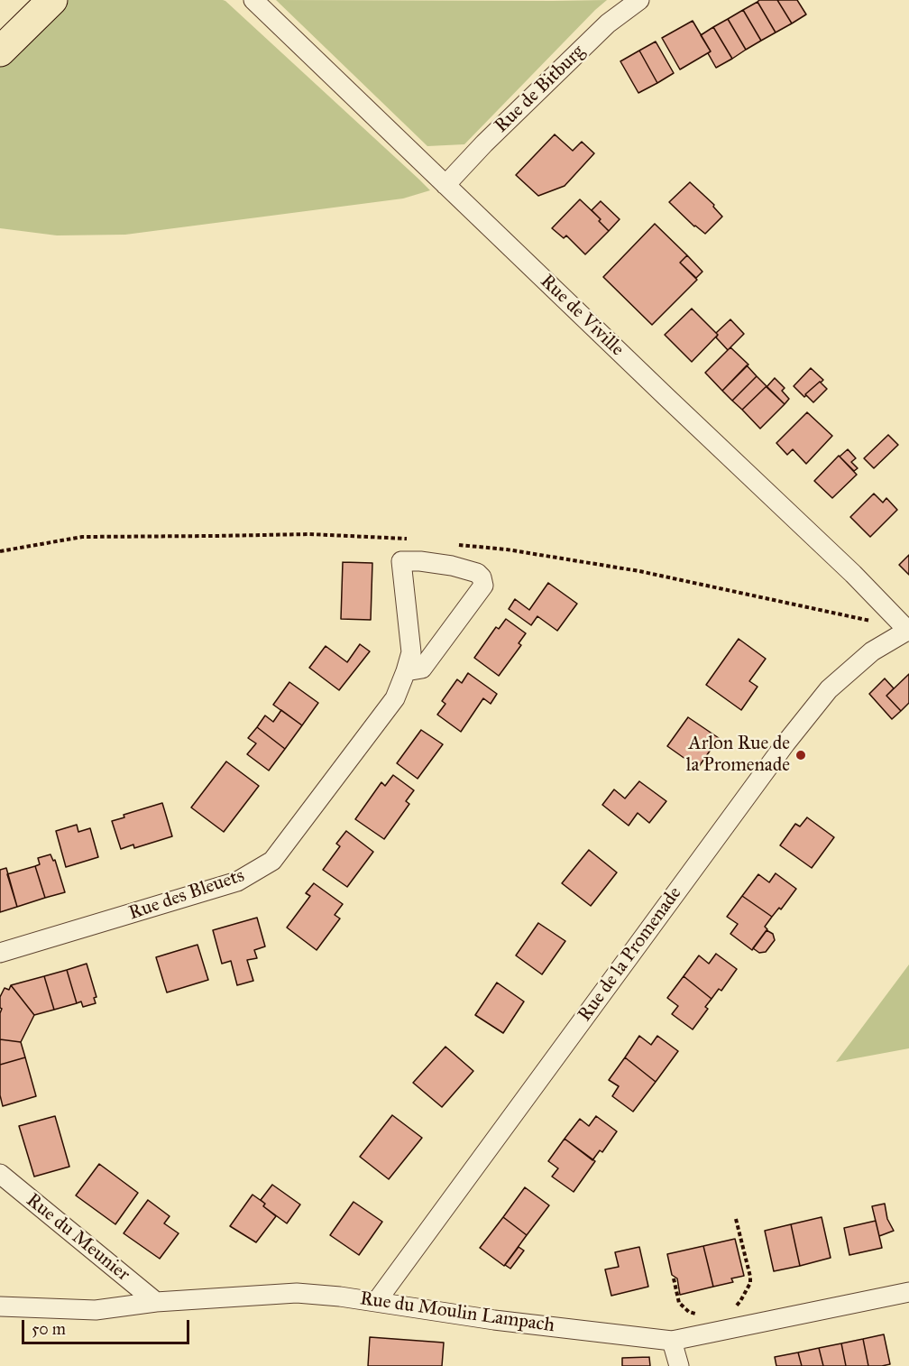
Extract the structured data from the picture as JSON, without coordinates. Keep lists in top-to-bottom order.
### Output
{
  "streets": {
    "street": [
      "Rue de Bitburg",
      "Rue de Viville",
      "Rue des Bleuets",
      "Rue de la Promenade",
      "Rue du Meunier",
      "Rue du Moulin Lampach"
    ]
  },
  "crossings": [
    ["Rue de Bitburg", "Rue de Viville"],
    ["Rue de Viville", "Rue de la Promenade"],
    ["Rue de la Promenade", "Rue du Moulin Lampach"],
    ["Rue du Meunier", "Rue du Moulin Lampach"]
  ],
  "places": ["Arlon Rue de la Promenade"],
  "scale_bar": "50 m"
}
